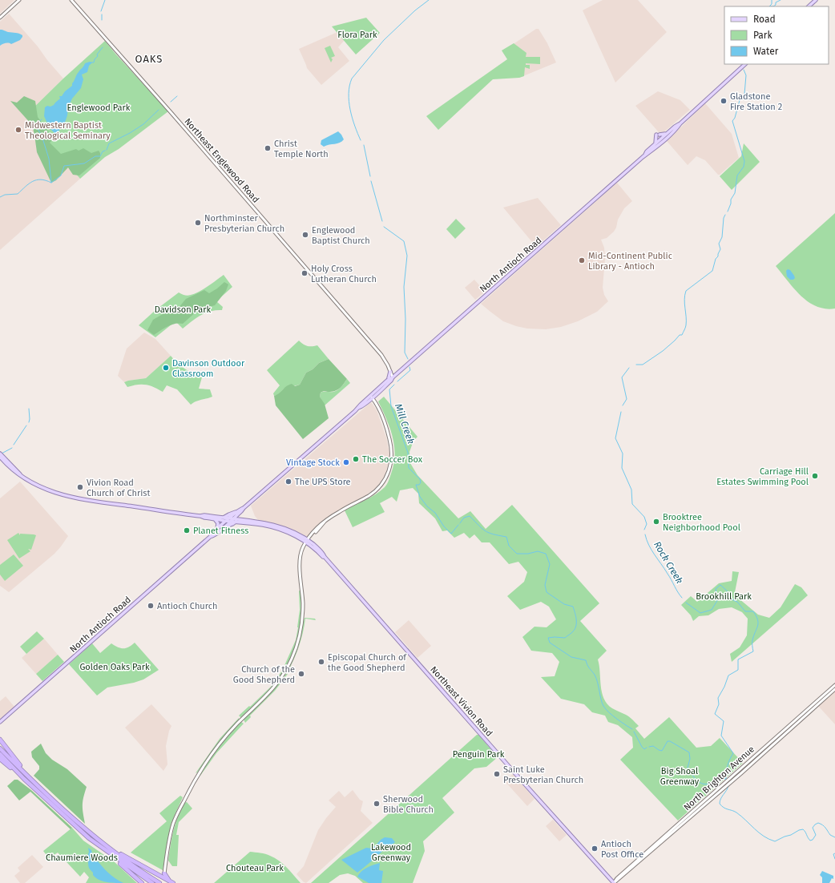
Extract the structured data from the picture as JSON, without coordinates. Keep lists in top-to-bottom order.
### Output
{
  "streets": {
    "main road": [
      "Northeast Englewood Road",
      "North Antioch Road",
      "Northeast Vivion Road",
      "North Brighton Avenue"
    ]
  },
  "crossings": [
    ["Northeast Englewood Road", "North Antioch Road"],
    ["North Antioch Road", "Northeast Vivion Road"],
    ["Northeast Vivion Road", "North Brighton Avenue"]
  ],
  "districts": ["OAKS"],
  "water": ["Mill Creek", "Rock Creek"],
  "parks": [
    "Flora Park",
    "Englewood Park",
    "Davidson Park",
    "Brookhill Park",
    "Golden Oaks Park",
    "Penguin Park",
    "Big Shoal Greenway",
    "Lakewood Greenway",
    "Chaumiere Woods",
    "Chouteau Park"
  ],
  "places": [
    "Gladstone Fire Station 2",
    "Midwestern Baptist Theological Seminary",
    "Christ Temple North",
    "Northminster Presbyterian Church",
    "Englewood Baptist Church",
    "Mid-Continent Public Library - Antioch",
    "Holy Cross Lutheran Church",
    "Davinson Outdoor Classroom",
    "The Soccer Box",
    "Vintage Stock",
    "Carriage Hill Estates Swimming Pool",
    "The UPS Store",
    "Vivion Road Church of Christ",
    "Brooktree Neighborhood Pool",
    "Planet Fitness",
    "Antioch Church",
    "Episcopal Church of the Good Shepherd",
    "Church of the Good Shepherd",
    "Saint Luke Presbyterian Church",
    "Sherwood Bible Church",
    "Antioch Post Office"
  ],
  "legend": ["Road", "Park", "Water"]
}
